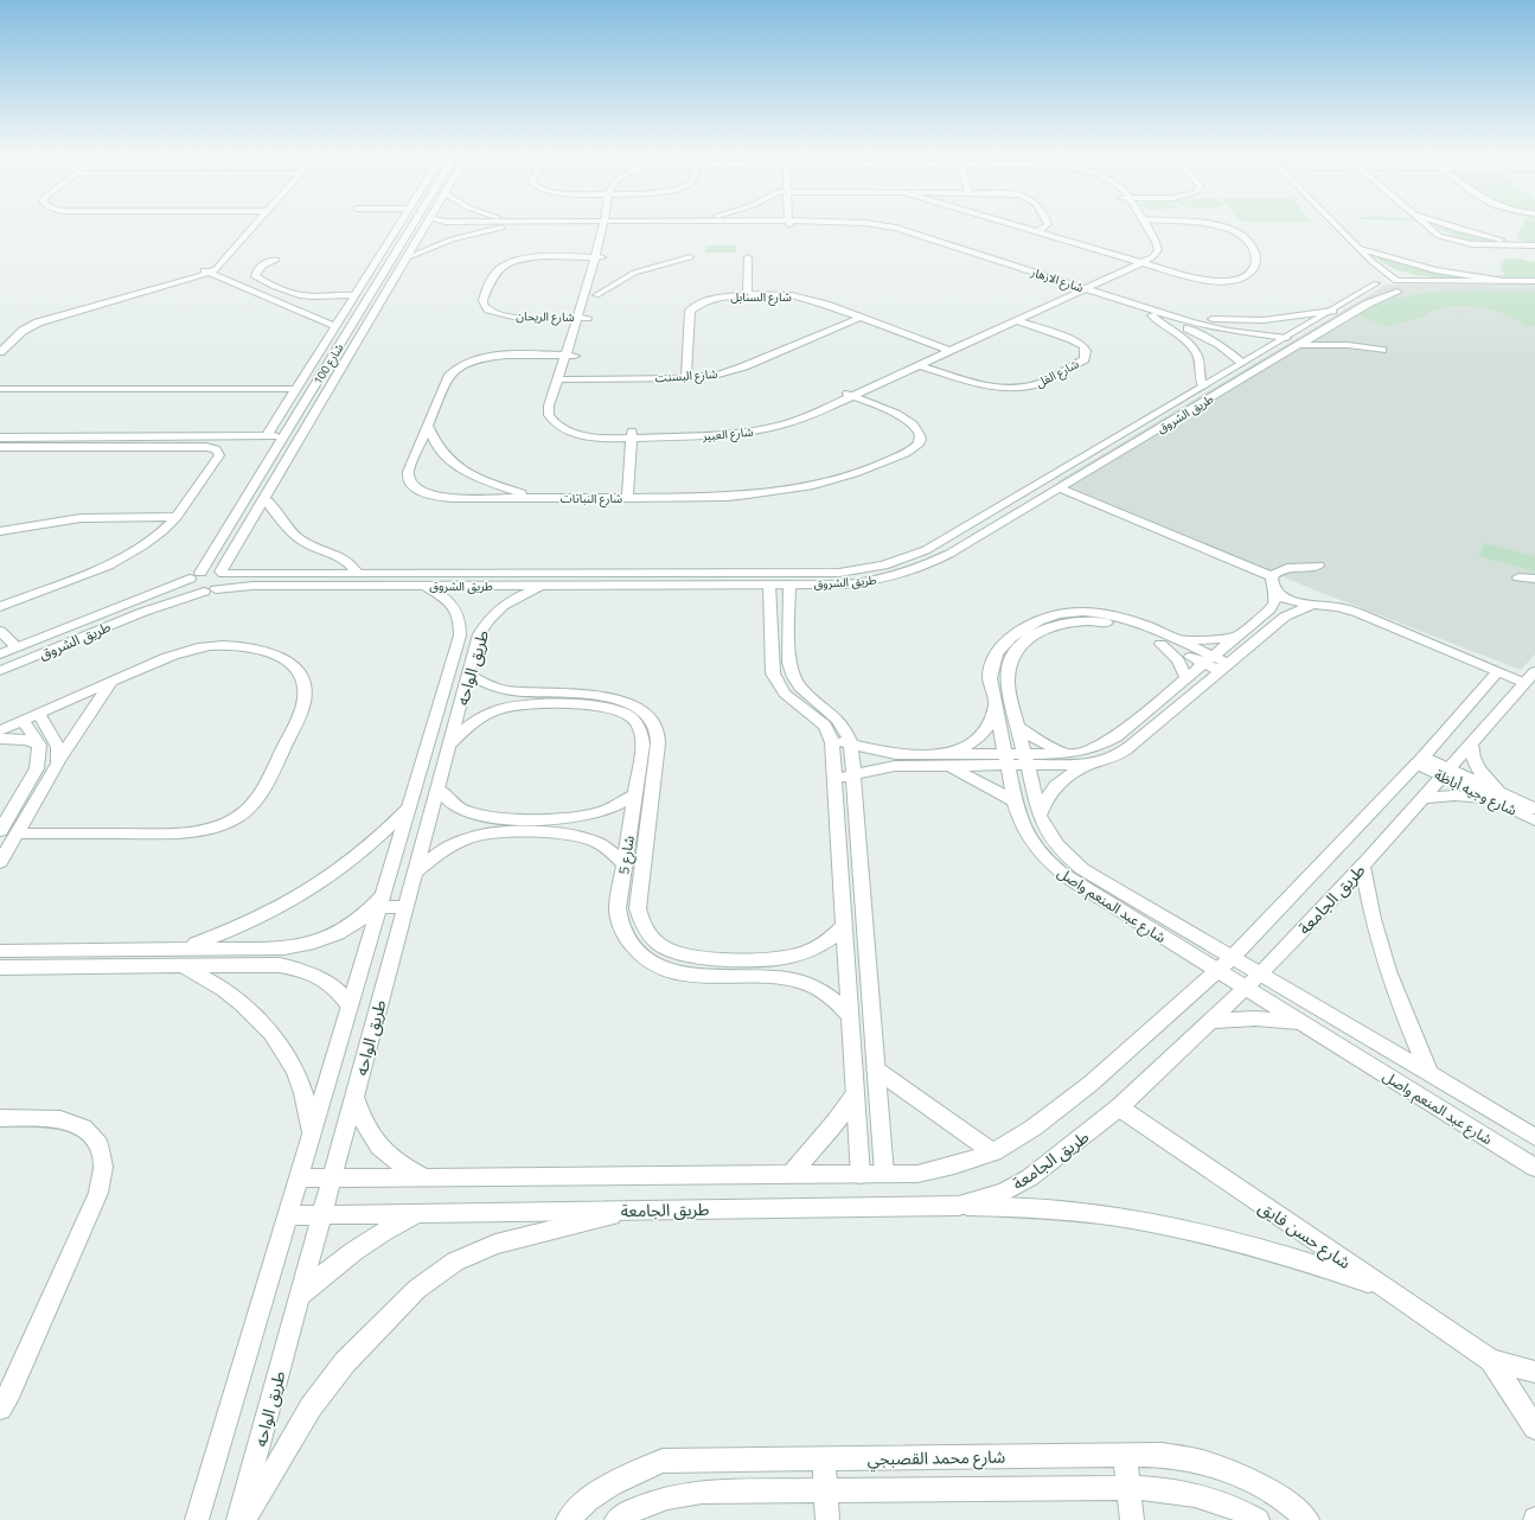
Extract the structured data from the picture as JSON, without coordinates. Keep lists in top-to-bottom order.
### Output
{
  "streets": {
    "street": [
      "شارع الازهار",
      "شارع السنابل",
      "شارع الريحان",
      "شارع 100",
      "شارع الفل",
      "شارع البسنت",
      "طريق الشروق",
      "شارع العبير",
      "شارع النباتات",
      "طريق الواحه",
      "شارع وجيه أباظة",
      "شارع 5",
      "طريق الجامعة",
      "شارع عبد المنعم واصل",
      "شارع حسن فايق",
      "شارع محمد القصبجي"
    ]
  },
  "crossings": [
    ["شارع الازهار", "شارع 100"],
    ["شارع الازهار", "طريق الشروق"],
    ["شارع الازهار", "شارع العبير"],
    ["شارع السنابل", "شارع البسنت"],
    ["شارع السنابل", "شارع العبير"],
    ["شارع الريحان", "شارع العبير"],
    ["شارع 100", "طريق الشروق"],
    ["شارع الفل", "شارع العبير"],
    ["شارع البسنت", "شارع العبير"],
    ["طريق الشروق", "طريق الواحه"],
    ["شارع العبير", "شارع النباتات"],
    ["طريق الواحه", "شارع 5"],
    ["طريق الواحه", "طريق الجامعة"],
    ["شارع وجيه أباظة", "طريق الجامعة"],
    ["طريق الجامعة", "شارع عبد المنعم واصل"],
    ["طريق الجامعة", "شارع حسن فايق"]
  ]
}
